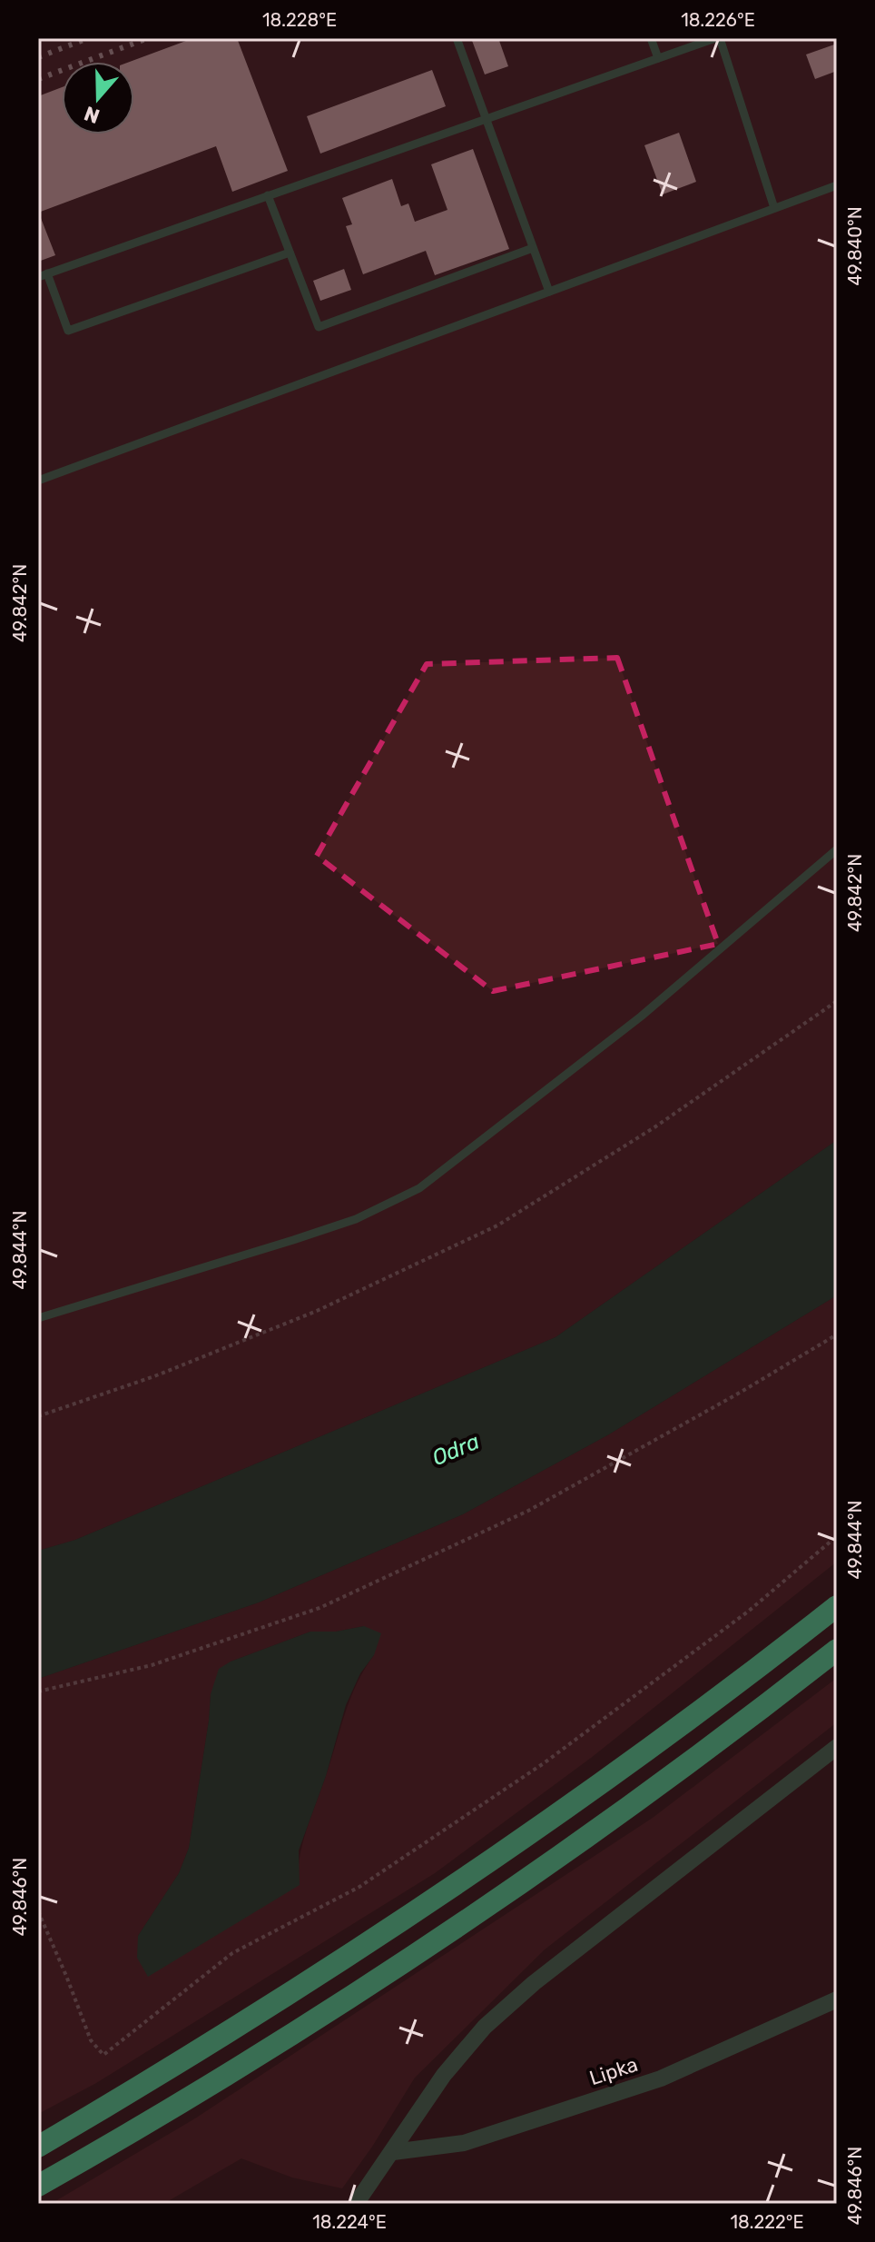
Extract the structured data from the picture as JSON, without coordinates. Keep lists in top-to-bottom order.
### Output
{
  "streets": {
    "street": ["Lipka"]
  },
  "water": ["Odra"],
  "north": "bottom",
  "coordinates": [
    "18.228°E",
    "18.226°E",
    "49.840°N",
    "49.842°N",
    "49.844°N",
    "49.846°N",
    "18.224°E",
    "18.222°E"
  ]
}
